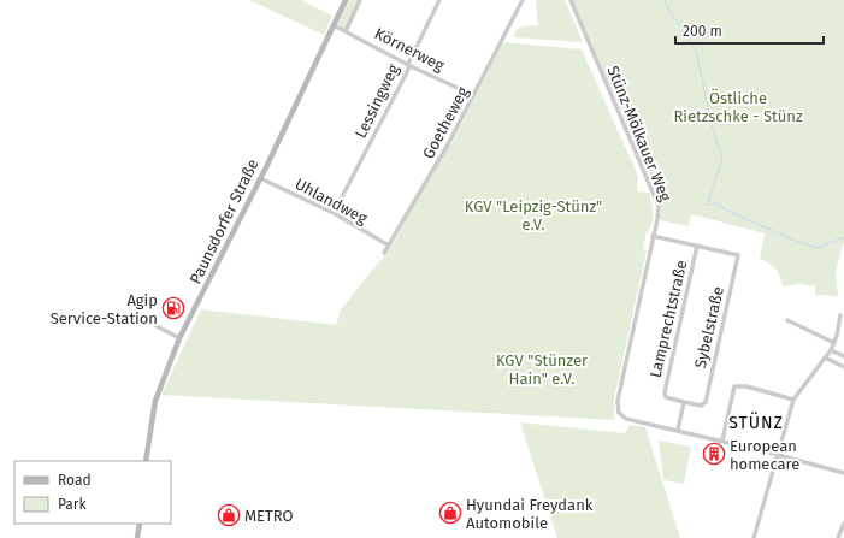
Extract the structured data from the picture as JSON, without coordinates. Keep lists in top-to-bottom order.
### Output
{
  "streets": {
    "main road": ["Paunsdorfer Straße"],
    "street": [
      "Körnerweg",
      "Lessingweg",
      "Goetheweg",
      "Stünz-Mölkauer Weg",
      "Uhlandweg",
      "Lamprechtstraße",
      "Sybelstraße"
    ]
  },
  "crossings": [
    ["Körnerweg", "Lessingweg"],
    ["Körnerweg", "Goetheweg"],
    ["Körnerweg", "Paunsdorfer Straße"],
    ["Lessingweg", "Uhlandweg"],
    ["Goetheweg", "Uhlandweg"],
    ["Uhlandweg", "Paunsdorfer Straße"],
    ["Lamprechtstraße", "Sybelstraße"]
  ],
  "districts": ["STÜNZ"],
  "parks": ["Östliche Rietzschke - Stünz", "KGV \"Leipzig-Stünz\" e.V.", "KGV \"Stünzer Hain\" e.V."],
  "places": {
    "fuel station": ["Agip Service-Station"],
    "building": ["European homecare"],
    "shop": ["Hyundai Freydank Automobile", "METRO"]
  },
  "legend": ["Road", "Park"],
  "scale_bar": "200 m"
}
